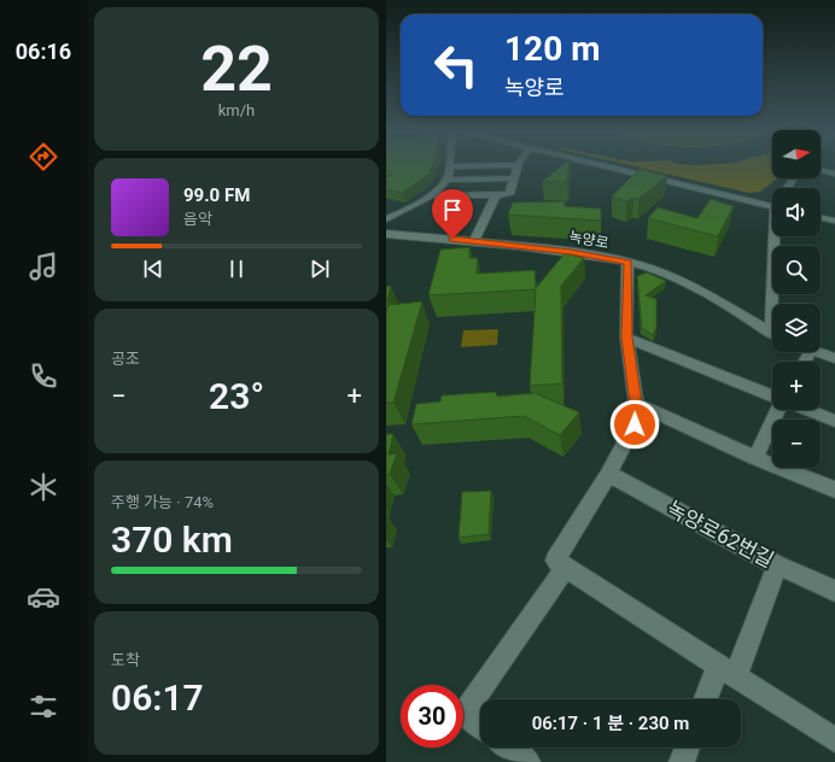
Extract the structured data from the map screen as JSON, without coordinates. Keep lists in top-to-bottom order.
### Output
{
  "streets": {
    "street": ["녹양로", "녹양로62번길"]
  },
  "north": "right",
  "page": {
    "tabs": "06:16",
    "tile": [
      ["22", "km/h"],
      "공조",
      ["주행 가능 · 74%", "370 km"],
      ["도착", "06:17"]
    ],
    "turn": ["120 m", "녹양로"],
    "map_buttons": ["+", "−"],
    "song": ["99.0 FM", "음악"],
    "heat": ["−", "23°", "+"],
    "limit": "30",
    "trip": "06:17 · 1 분 · 230 m"
  }
}
